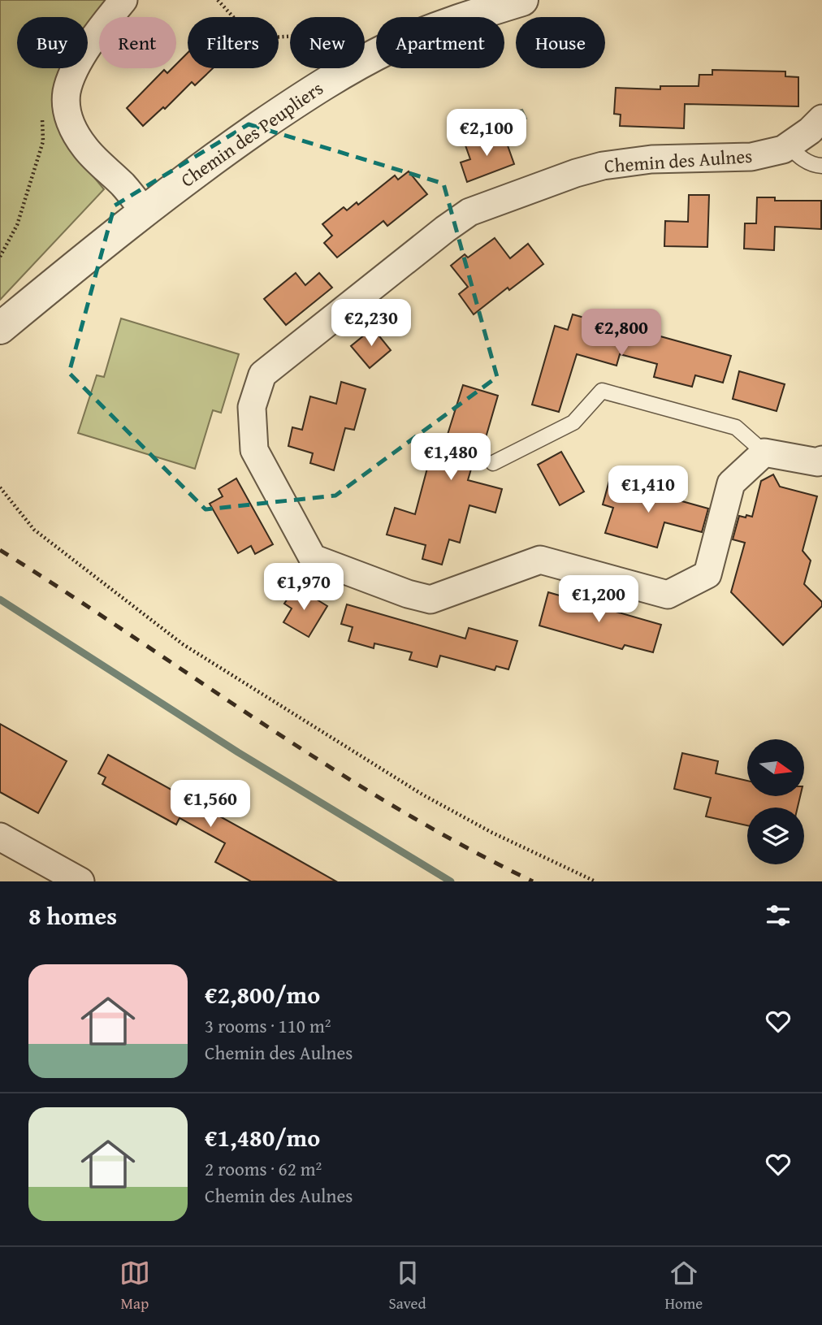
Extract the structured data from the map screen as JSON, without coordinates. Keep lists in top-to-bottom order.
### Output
{
  "streets": {
    "street": ["Chemin des Peupliers", "Chemin des Aulnes"]
  },
  "north": "right",
  "page": {
    "chip": [
      "Buy",
      "Rent",
      "Filters",
      "New",
      "Apartment",
      "House"
    ],
    "price": [
      "€2,100",
      "€2,230",
      "€2,800",
      "€1,480",
      "€1,410",
      "€1,970",
      "€1,200",
      "€1,560"
    ],
    "heading": "8 homes",
    "list": [
      {
        "name": "€2,800/mo",
        "note": "3 rooms · 110 m² · Chemin des Aulnes"
      },
      {
        "name": "€1,480/mo",
        "note": "2 rooms · 62 m² · Chemin des Aulnes"
      }
    ],
    "tabs": ["Map", "Saved", "Home"]
  }
}
